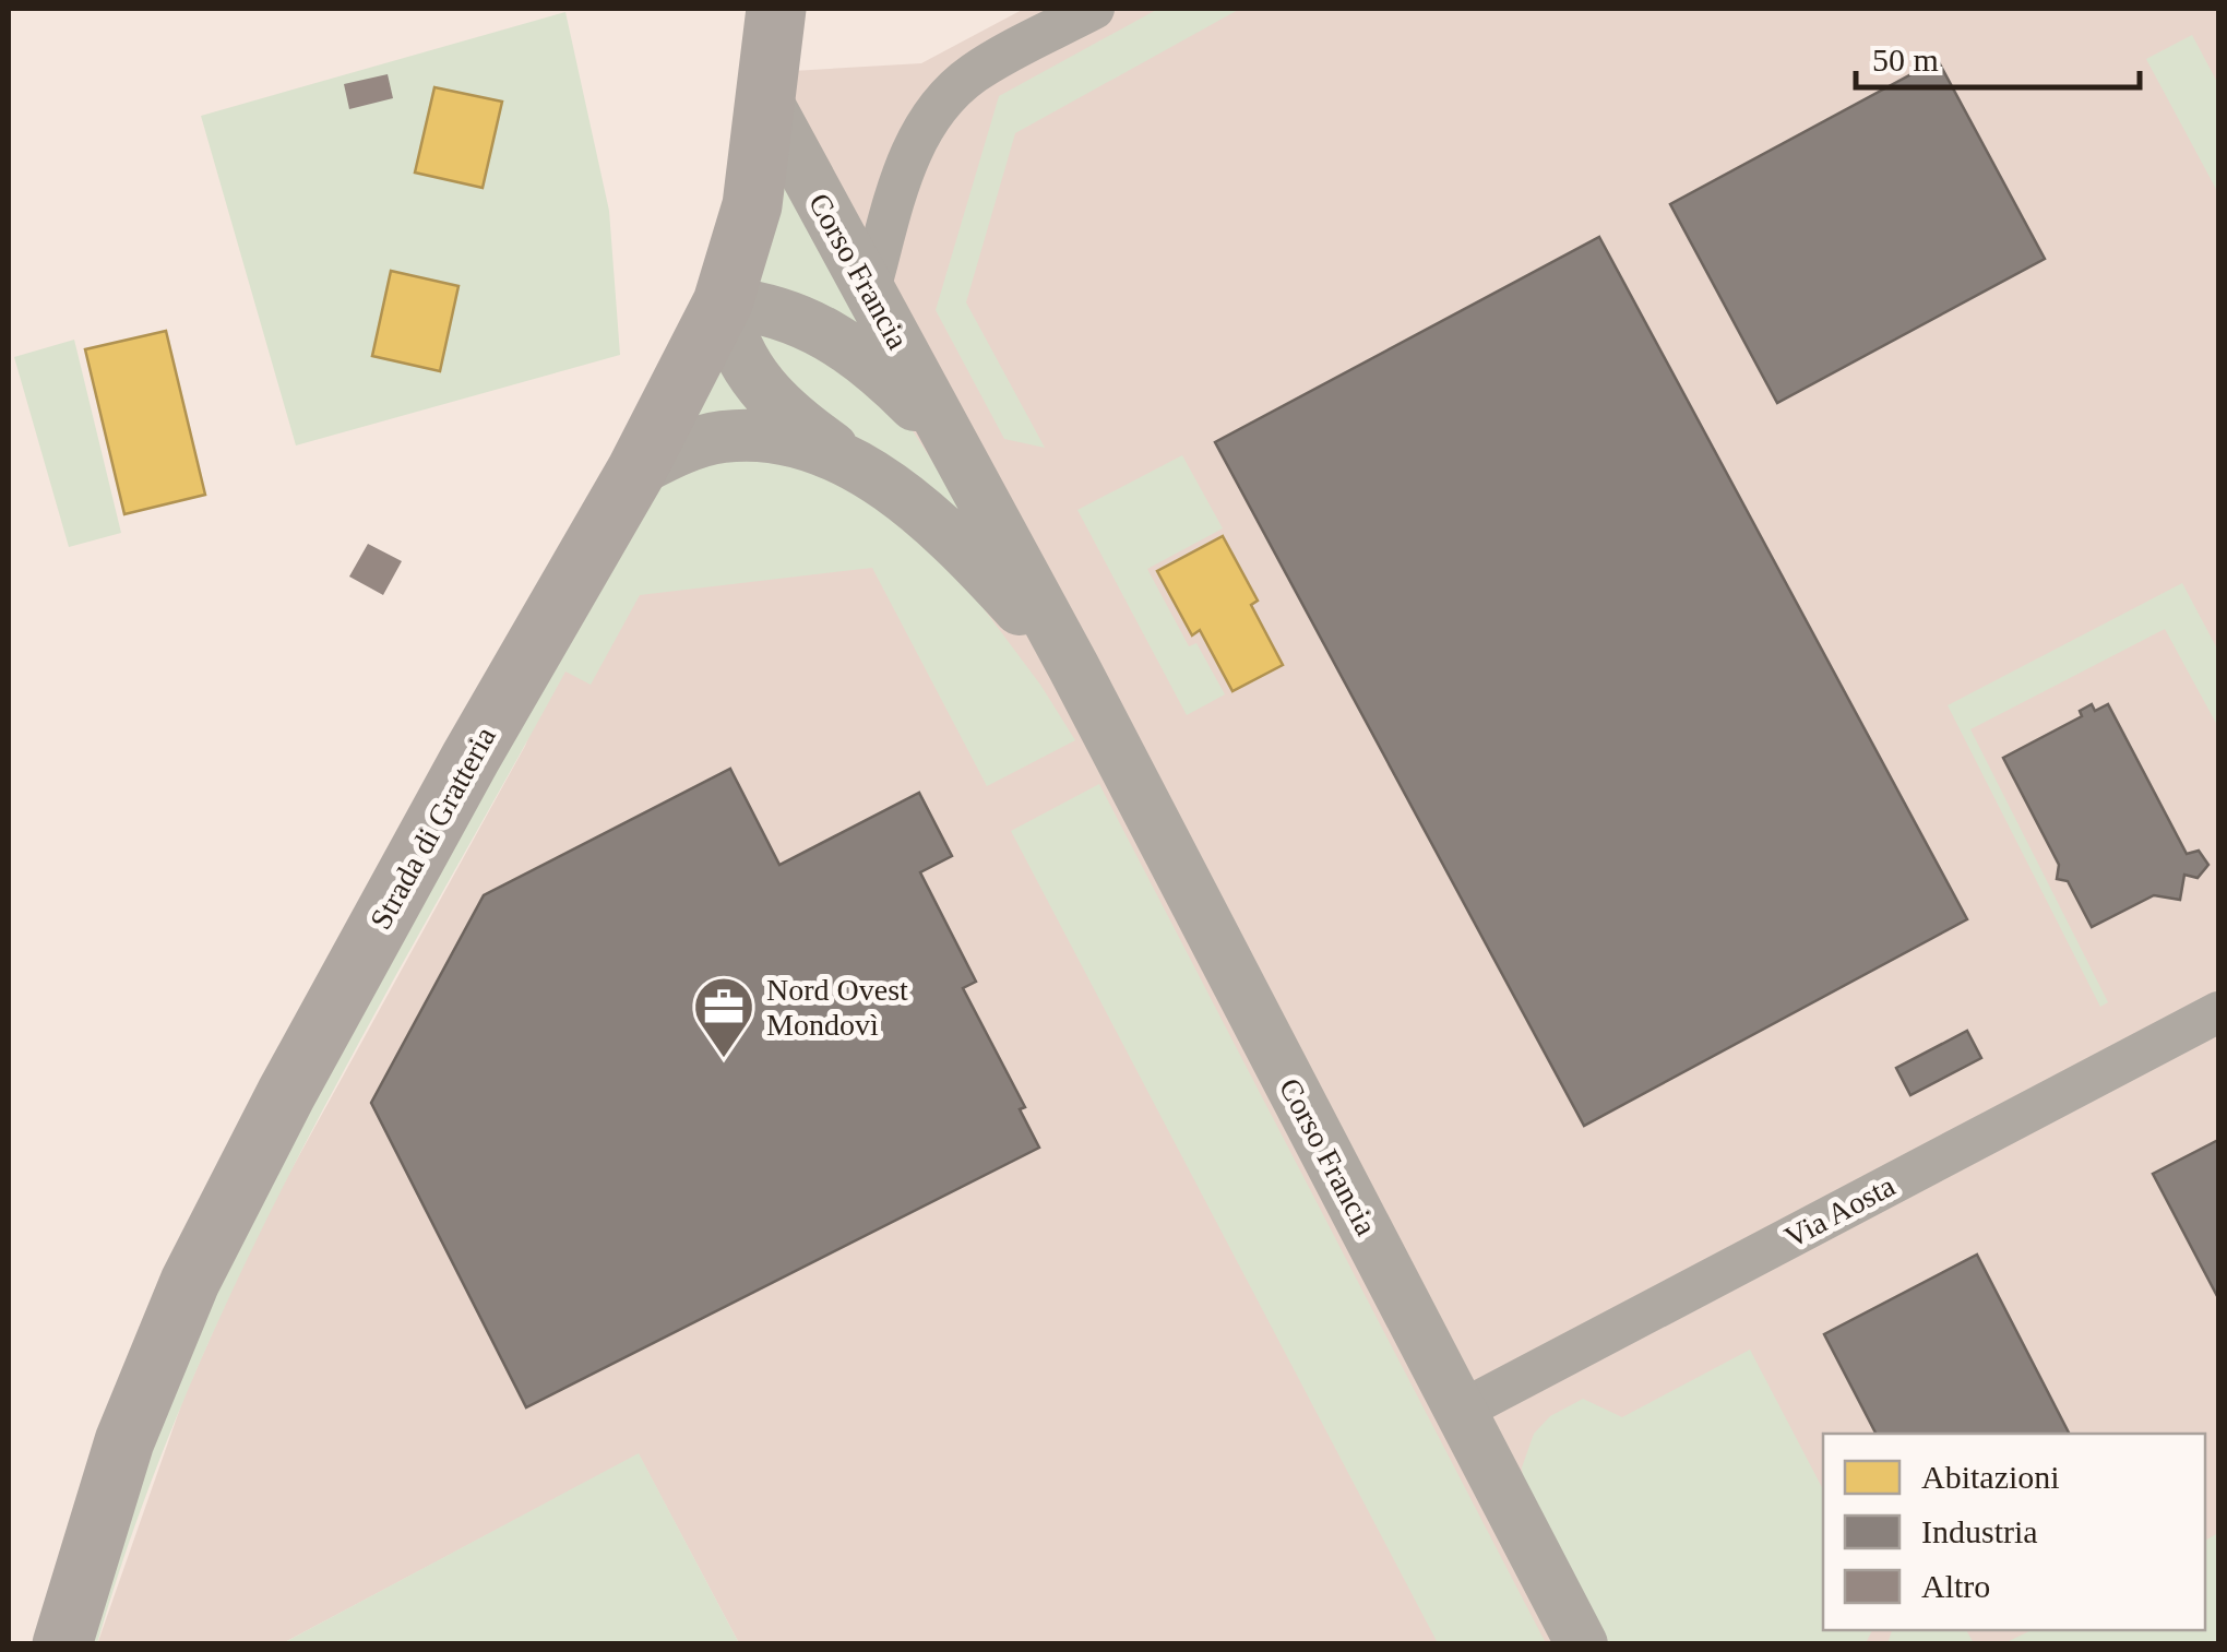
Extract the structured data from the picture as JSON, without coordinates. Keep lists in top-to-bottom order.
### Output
{
  "streets": {
    "main road": ["Strada di Gratteria"],
    "street": ["Corso Francia", "Via Aosta"]
  },
  "crossings": [
    ["Corso Francia", "Strada di Gratteria"],
    ["Corso Francia", "Via Aosta"]
  ],
  "places": {
    "office": ["Nord Ovest Mondovì"]
  },
  "legend": ["Abitazioni", "Industria", "Altro"],
  "scale_bar": "50 m"
}
